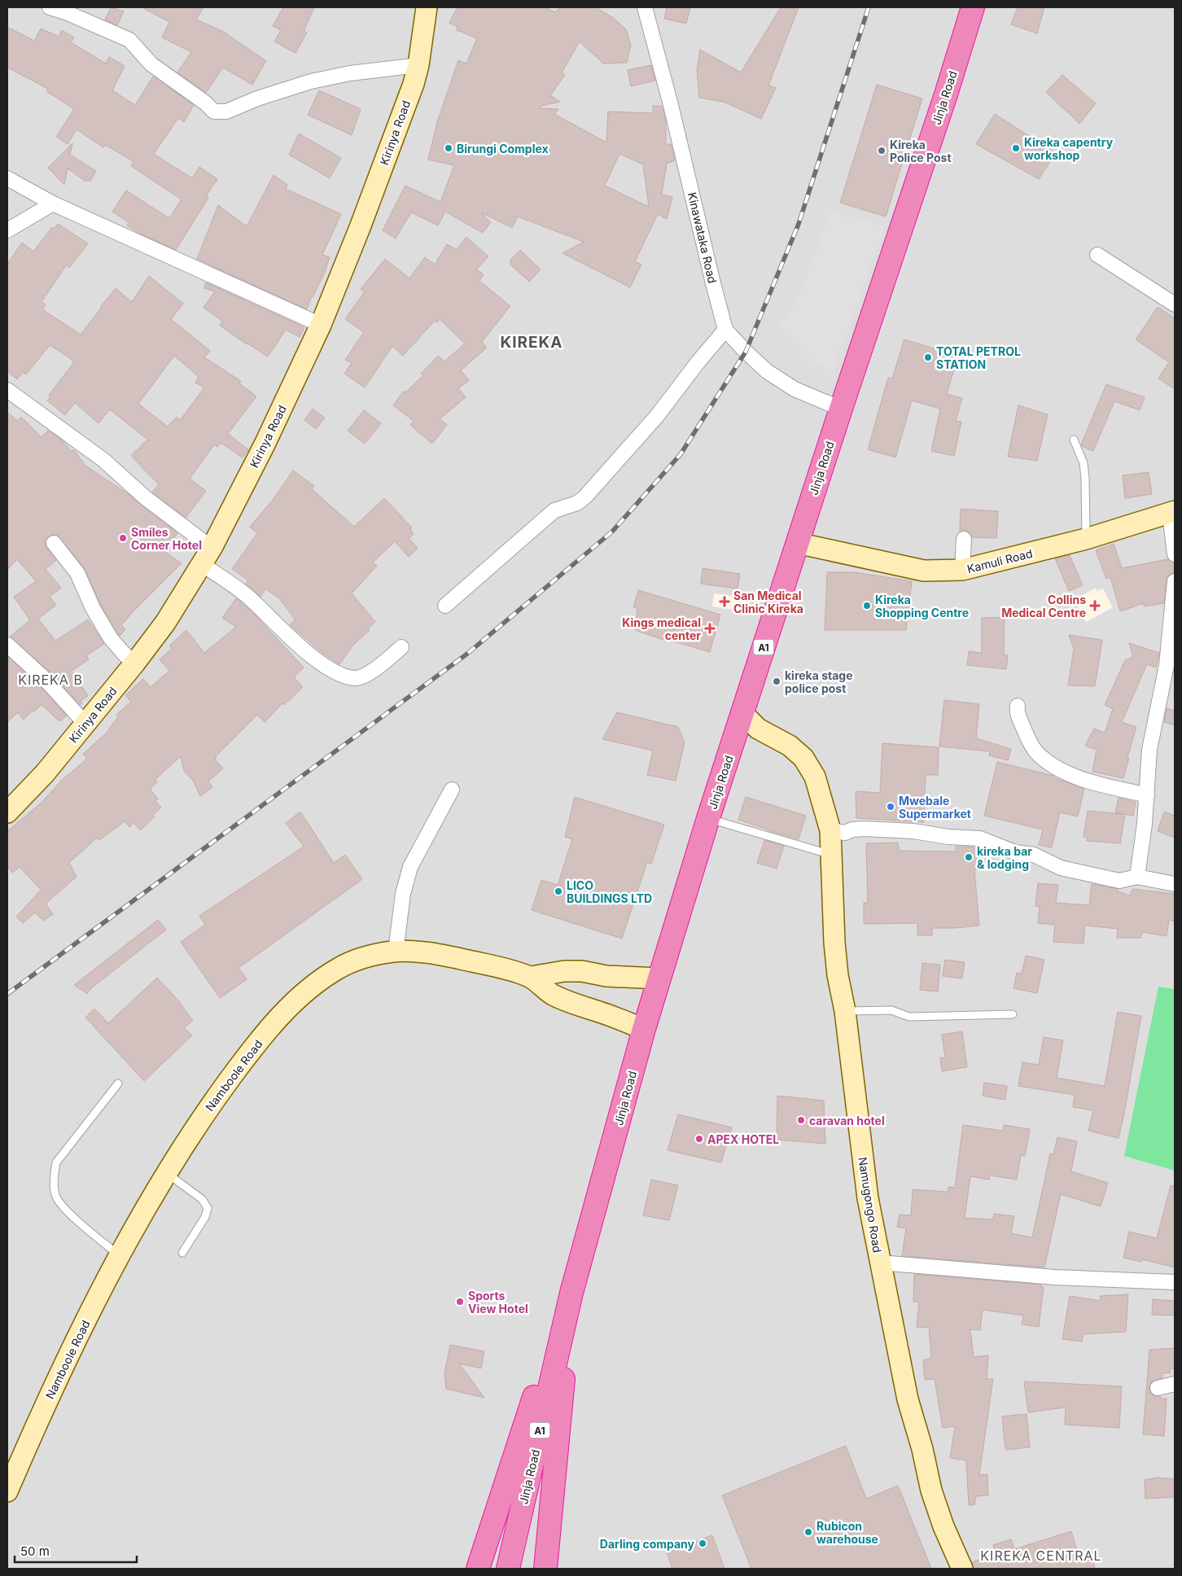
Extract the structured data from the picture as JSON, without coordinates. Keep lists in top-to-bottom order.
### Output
{
  "streets": {
    "highway": ["Jinja Road", "A1"],
    "main road": [
      "Kirinya Road",
      "Kamuli Road",
      "Namboole Road",
      "Namugongo Road"
    ],
    "street": ["Kinawataka Road"]
  },
  "crossings": [
    ["Jinja Road", "Kinawataka Road"],
    ["Jinja Road", "Kamuli Road"],
    ["Jinja Road", "Namboole Road"],
    ["Jinja Road", "Namugongo Road"]
  ],
  "districts": ["KIREKA", "KIREKA B", "KIREKA CENTRAL"],
  "places": {
    "other": [
      "Birungi Complex",
      "Kireka capentry workshop",
      "Kireka Police Post",
      "TOTAL PETROL STATION",
      "Smiles Corner Hotel",
      "Kireka Shopping Centre",
      "kireka stage police post",
      "Mwebale Supermarket",
      "kireka bar & lodging",
      "LICO BUILDINGS LTD",
      "caravan hotel",
      "APEX HOTEL",
      "Sports View Hotel",
      "Rubicon warehouse",
      "Darling company"
    ],
    "health": ["San Medical Clinic Kireka", "Collins Medical Centre", "Kings medical center"]
  },
  "scale_bar": "50 m"
}
